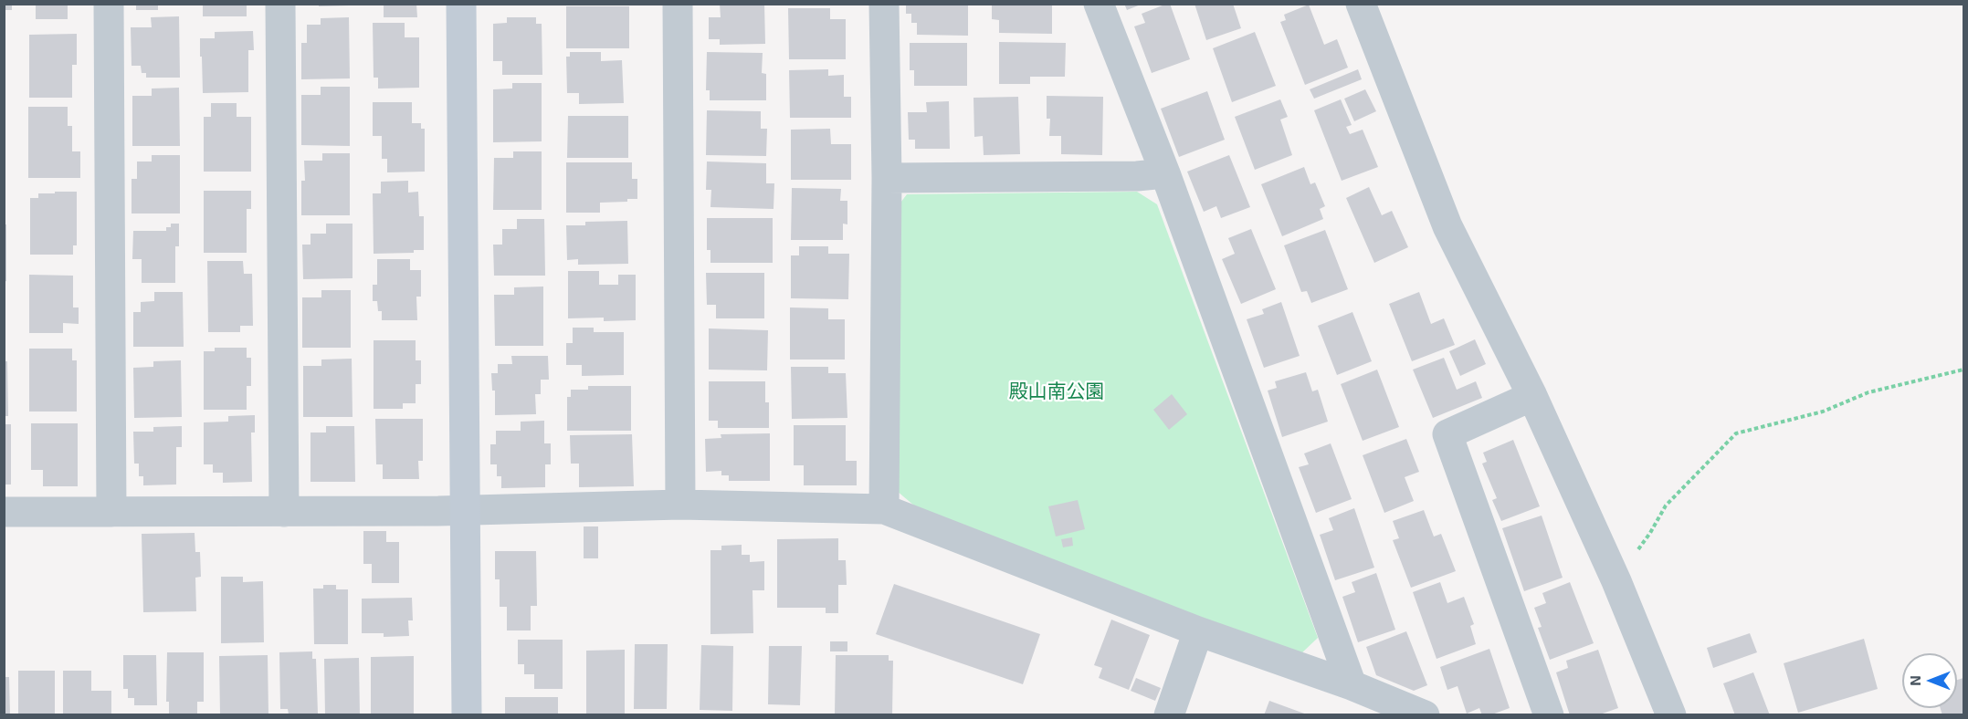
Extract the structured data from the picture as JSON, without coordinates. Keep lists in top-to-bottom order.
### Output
{
  "parks": ["殿山南公園"],
  "north": "left"
}
